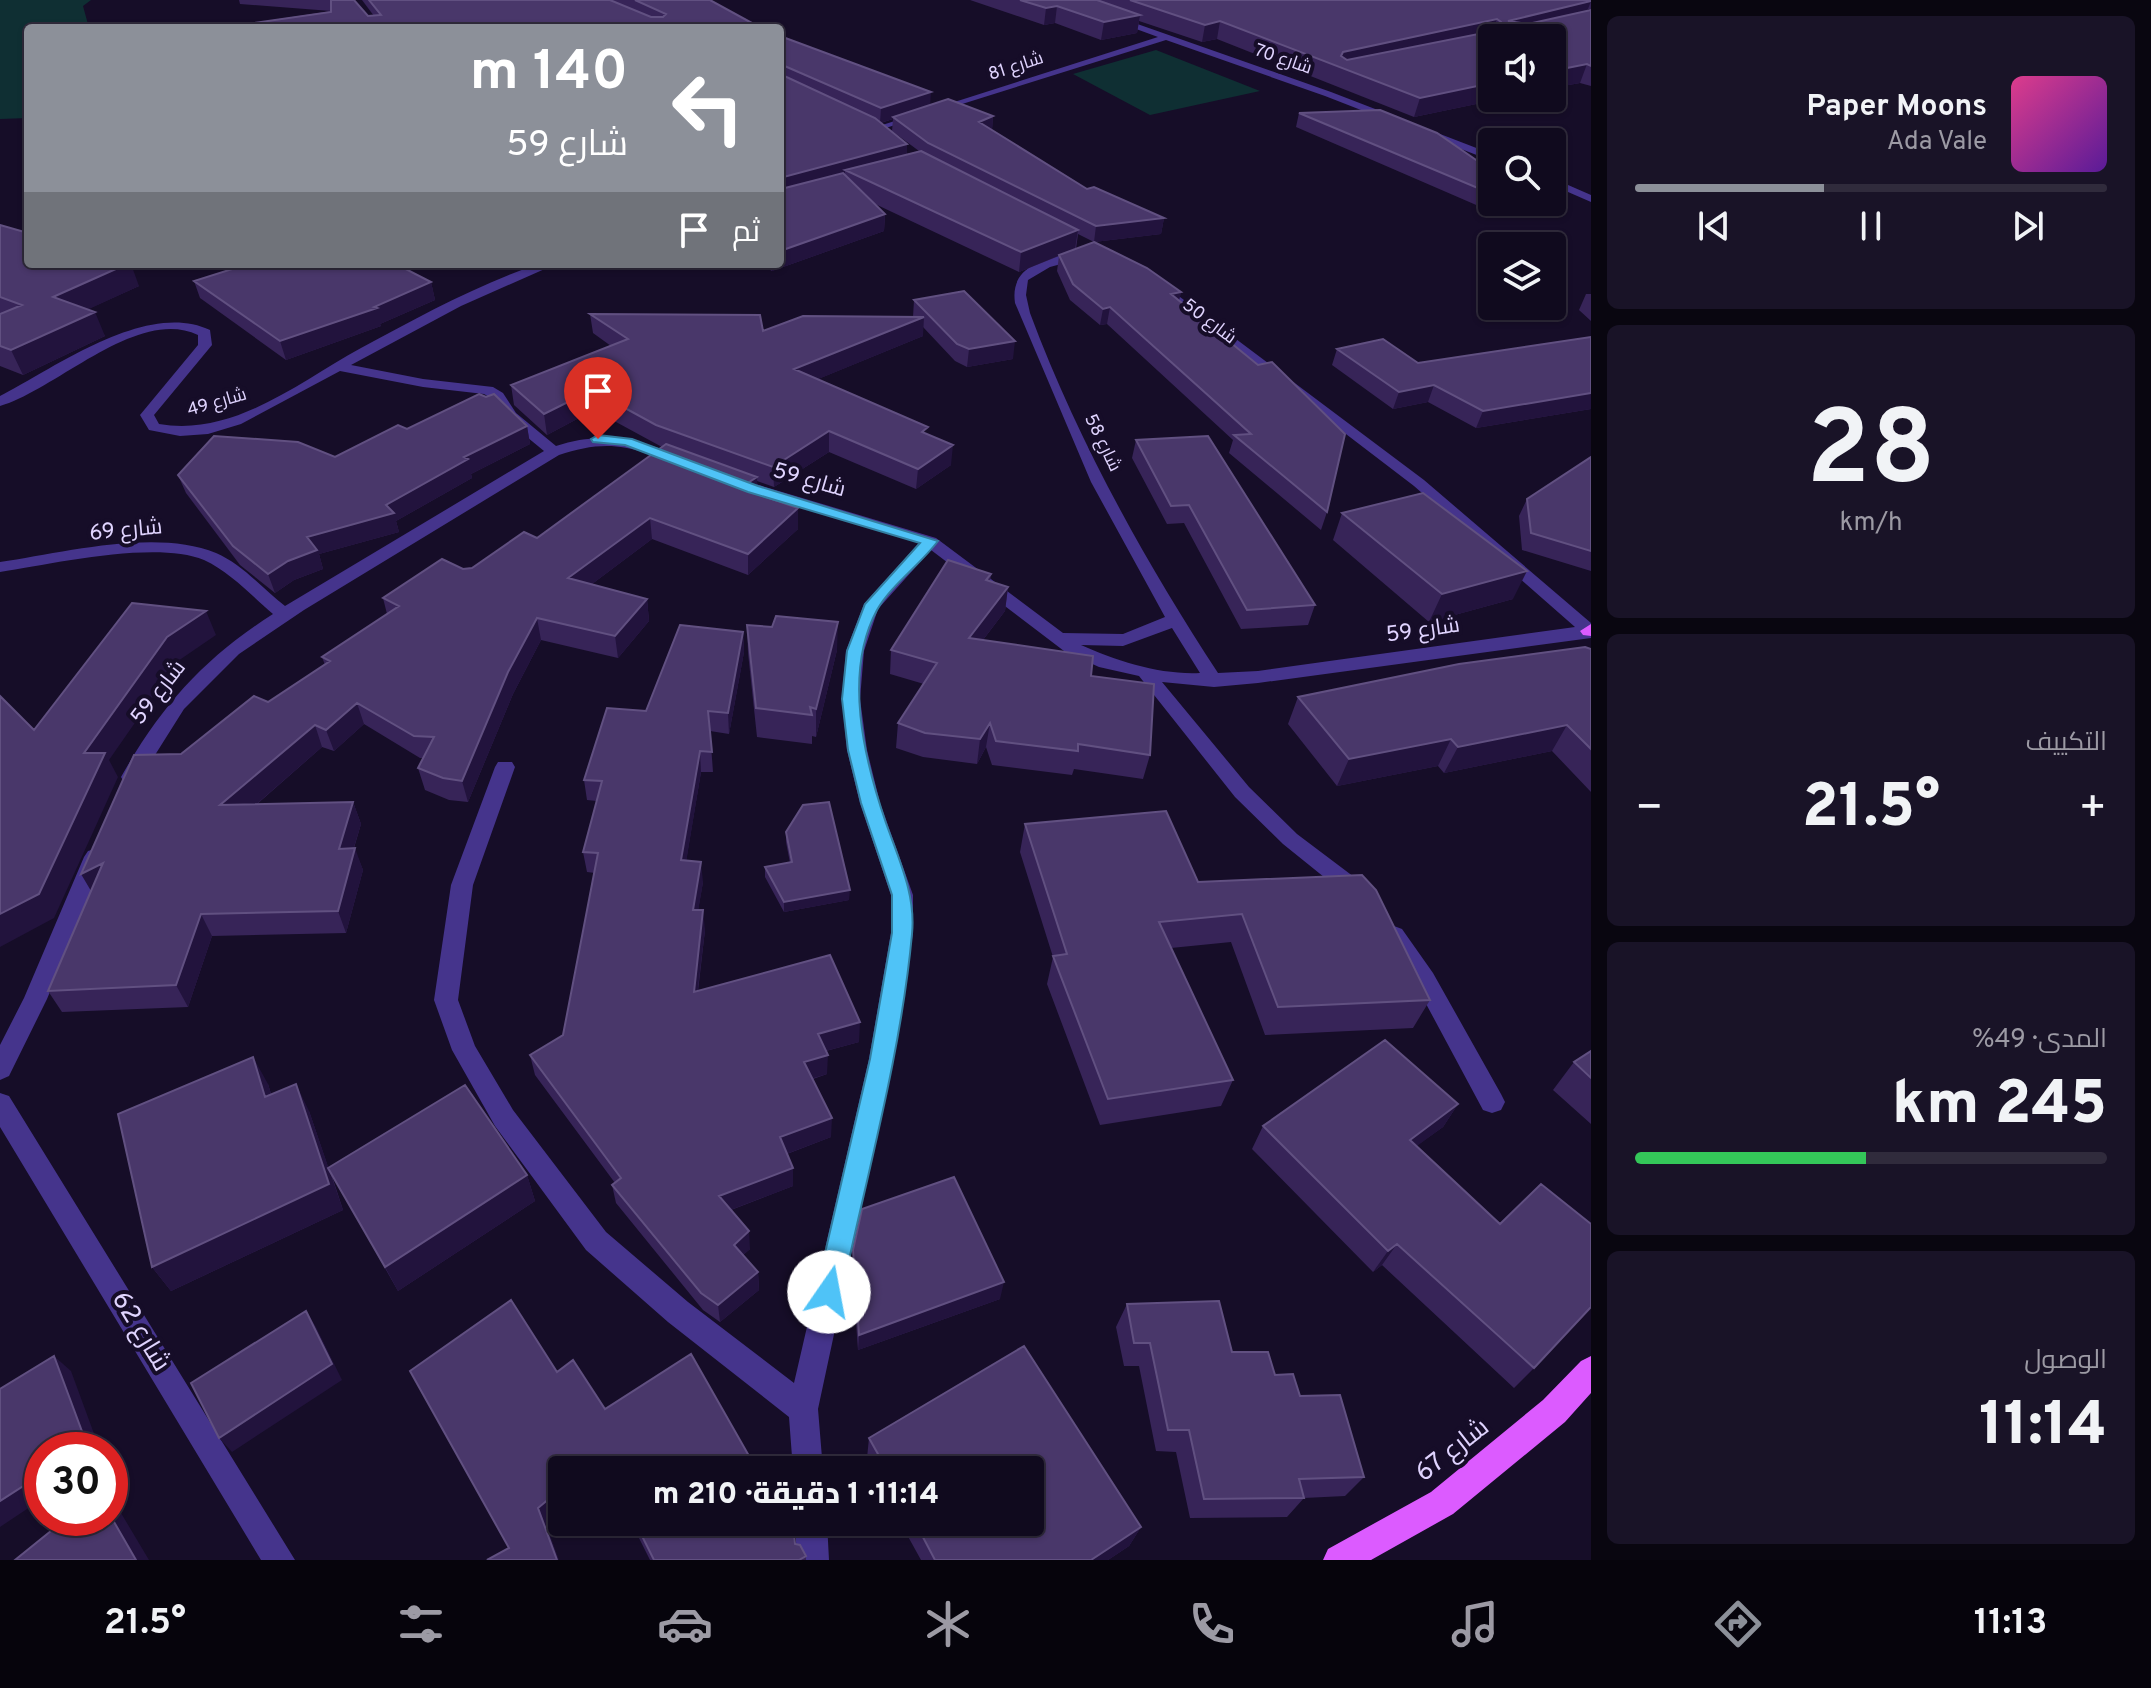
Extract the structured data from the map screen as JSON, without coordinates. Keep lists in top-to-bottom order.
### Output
{
  "streets": {
    "main road": ["شارع 67"],
    "street": [
      "شارع 70",
      "شارع 81",
      "شارع 50",
      "شارع 49",
      "شارع 58",
      "شارع 59",
      "شارع 69",
      "شارع 62"
    ]
  },
  "crossings": [
    ["شارع 70", "شارع 81"],
    ["شارع 50", "شارع 59"],
    ["شارع 58", "شارع 59"],
    ["شارع 59", "شارع 69"]
  ],
  "page": {
    "turn": ["140 m", "شارع 59"],
    "song": ["Paper Moons", "Ada Vale"],
    "then": "ثم",
    "tile": [
      ["28", "km/h"],
      "التكييف",
      ["المدى · 49%", "245 km"],
      ["الوصول", "11:14"]
    ],
    "heat": ["−", "21.5°", "+"],
    "limit": "30",
    "trip": "11:14 · 1 دقيقة · 210 m",
    "tabs": ["11:13", "21.5°"]
  }
}
